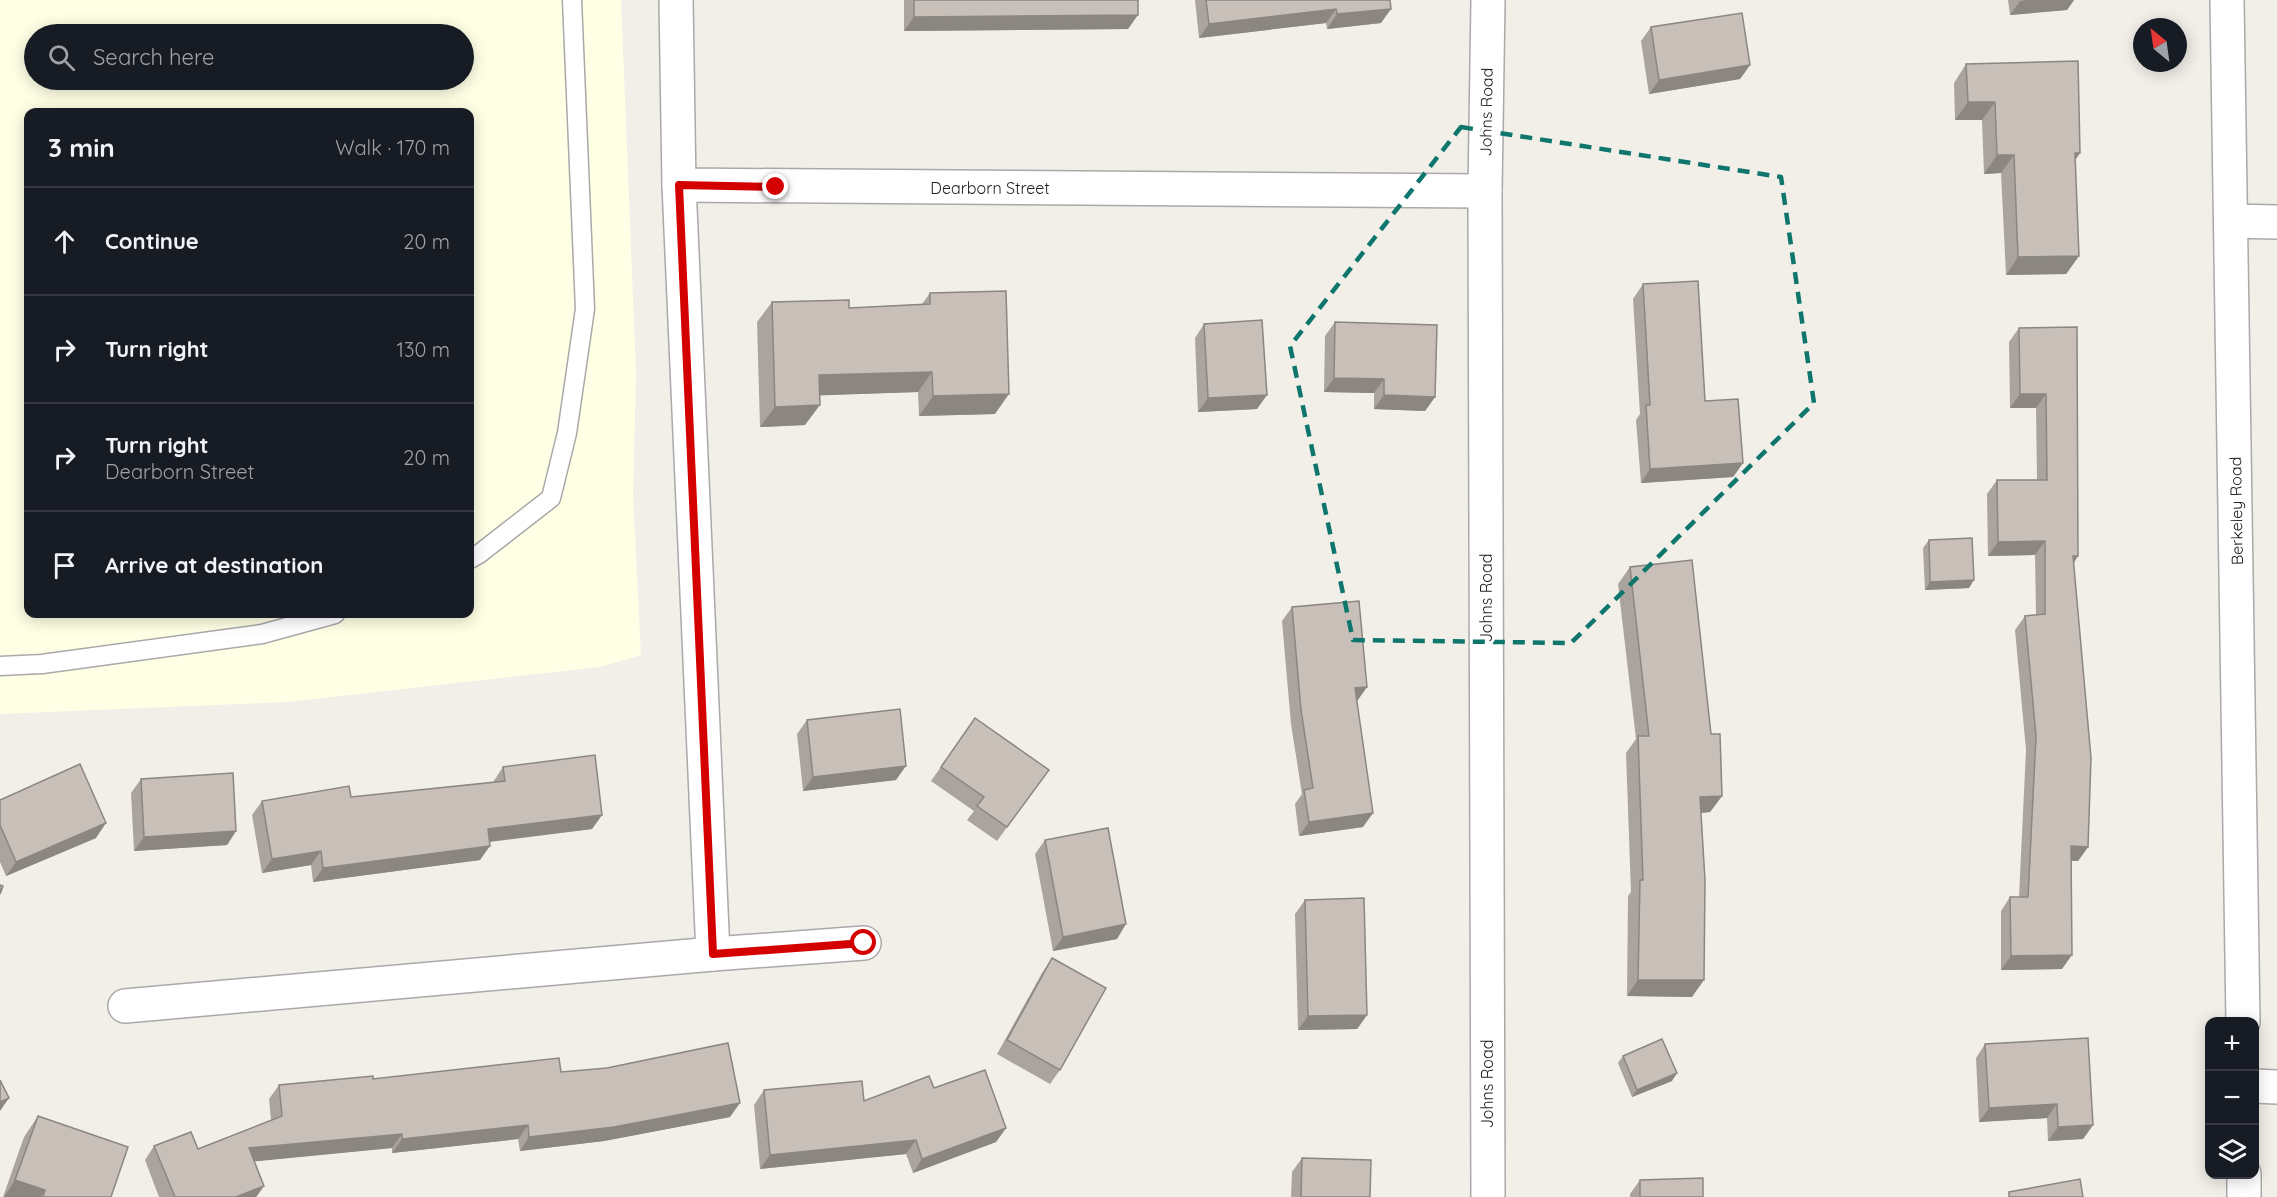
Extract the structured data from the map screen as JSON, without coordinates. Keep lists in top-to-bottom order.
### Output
{
  "streets": {
    "street": ["Johns Road", "Dearborn Street", "Berkeley Road"]
  },
  "crossings": [
    ["Johns Road", "Dearborn Street"]
  ],
  "north": "top left",
  "page": {
    "search": "Search here",
    "heading": ["3 min", "Walk · 170 m"],
    "list": [
      ["Continue", "20 m"],
      ["Turn right", "130 m"],
      ["Turn right", "Dearborn Street", "20 m"],
      "Arrive at destination"
    ],
    "map_buttons": ["+", "−"]
  }
}
